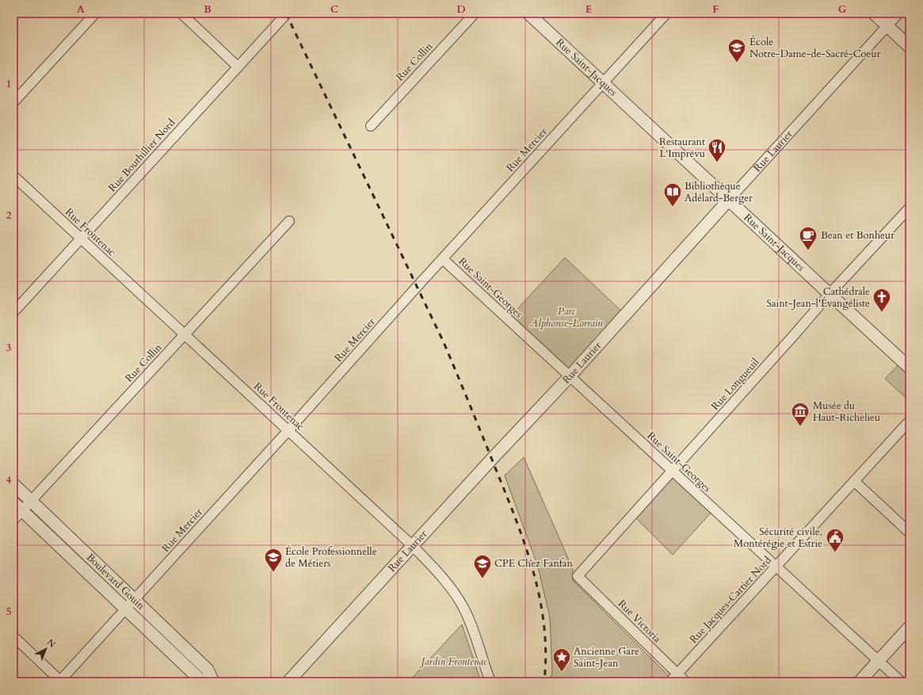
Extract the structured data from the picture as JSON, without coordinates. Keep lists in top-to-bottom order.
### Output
{
  "streets": {
    "street": [
      "Rue Collin",
      "Rue Saint-Jacques",
      "Rue Mercier",
      "Rue Laurier",
      "Rue Bouthillier Nord",
      "Rue Frontenac",
      "Rue Saint-Georges",
      "Rue Longueuil",
      "Boulevard Gouin",
      "Rue Jacques-Cartier Nord",
      "Rue Victoria"
    ]
  },
  "crossings": [
    ["Rue Collin", "Rue Frontenac"],
    ["Rue Collin", "Boulevard Gouin"],
    ["Rue Saint-Jacques", "Rue Mercier"],
    ["Rue Saint-Jacques", "Rue Laurier"],
    ["Rue Saint-Jacques", "Rue Longueuil"],
    ["Rue Mercier", "Rue Frontenac"],
    ["Rue Mercier", "Rue Saint-Georges"],
    ["Rue Mercier", "Boulevard Gouin"],
    ["Rue Laurier", "Rue Frontenac"],
    ["Rue Laurier", "Rue Saint-Georges"],
    ["Rue Bouthillier Nord", "Rue Frontenac"],
    ["Rue Saint-Georges", "Rue Longueuil"],
    ["Rue Saint-Georges", "Rue Jacques-Cartier Nord"],
    ["Rue Longueuil", "Rue Victoria"],
    ["Rue Jacques-Cartier Nord", "Rue Victoria"]
  ],
  "parks": ["Parc Alphonse-Lorrain", "Jardin Frontenac"],
  "places": {
    "school or university": ["École Notre-Dame-de-Sacré-Coeur", "École Professionnelle de Métiers", "CPE Chez Fanfan"],
    "restaurant": ["Restaurant L'Imprévu"],
    "library": ["Bibliothèque Adélard-Berger"],
    "cafe": ["Bean et Bonheur"],
    "church": ["Cathédrale Saint-Jean-l'Évangéliste"],
    "museum": ["Musée du Haut-Richelieu"],
    "public building": ["Sécurité civile, Montérégie et Estrie"],
    "place": ["Ancienne Gare Saint-Jean"]
  },
  "north": "top right",
  "grid": {
    "columns": [
      "A",
      "B",
      "C",
      "D",
      "E",
      "F",
      "G"
    ],
    "rows": [
      "1",
      "2",
      "3",
      "4",
      "5"
    ]
  }
}
